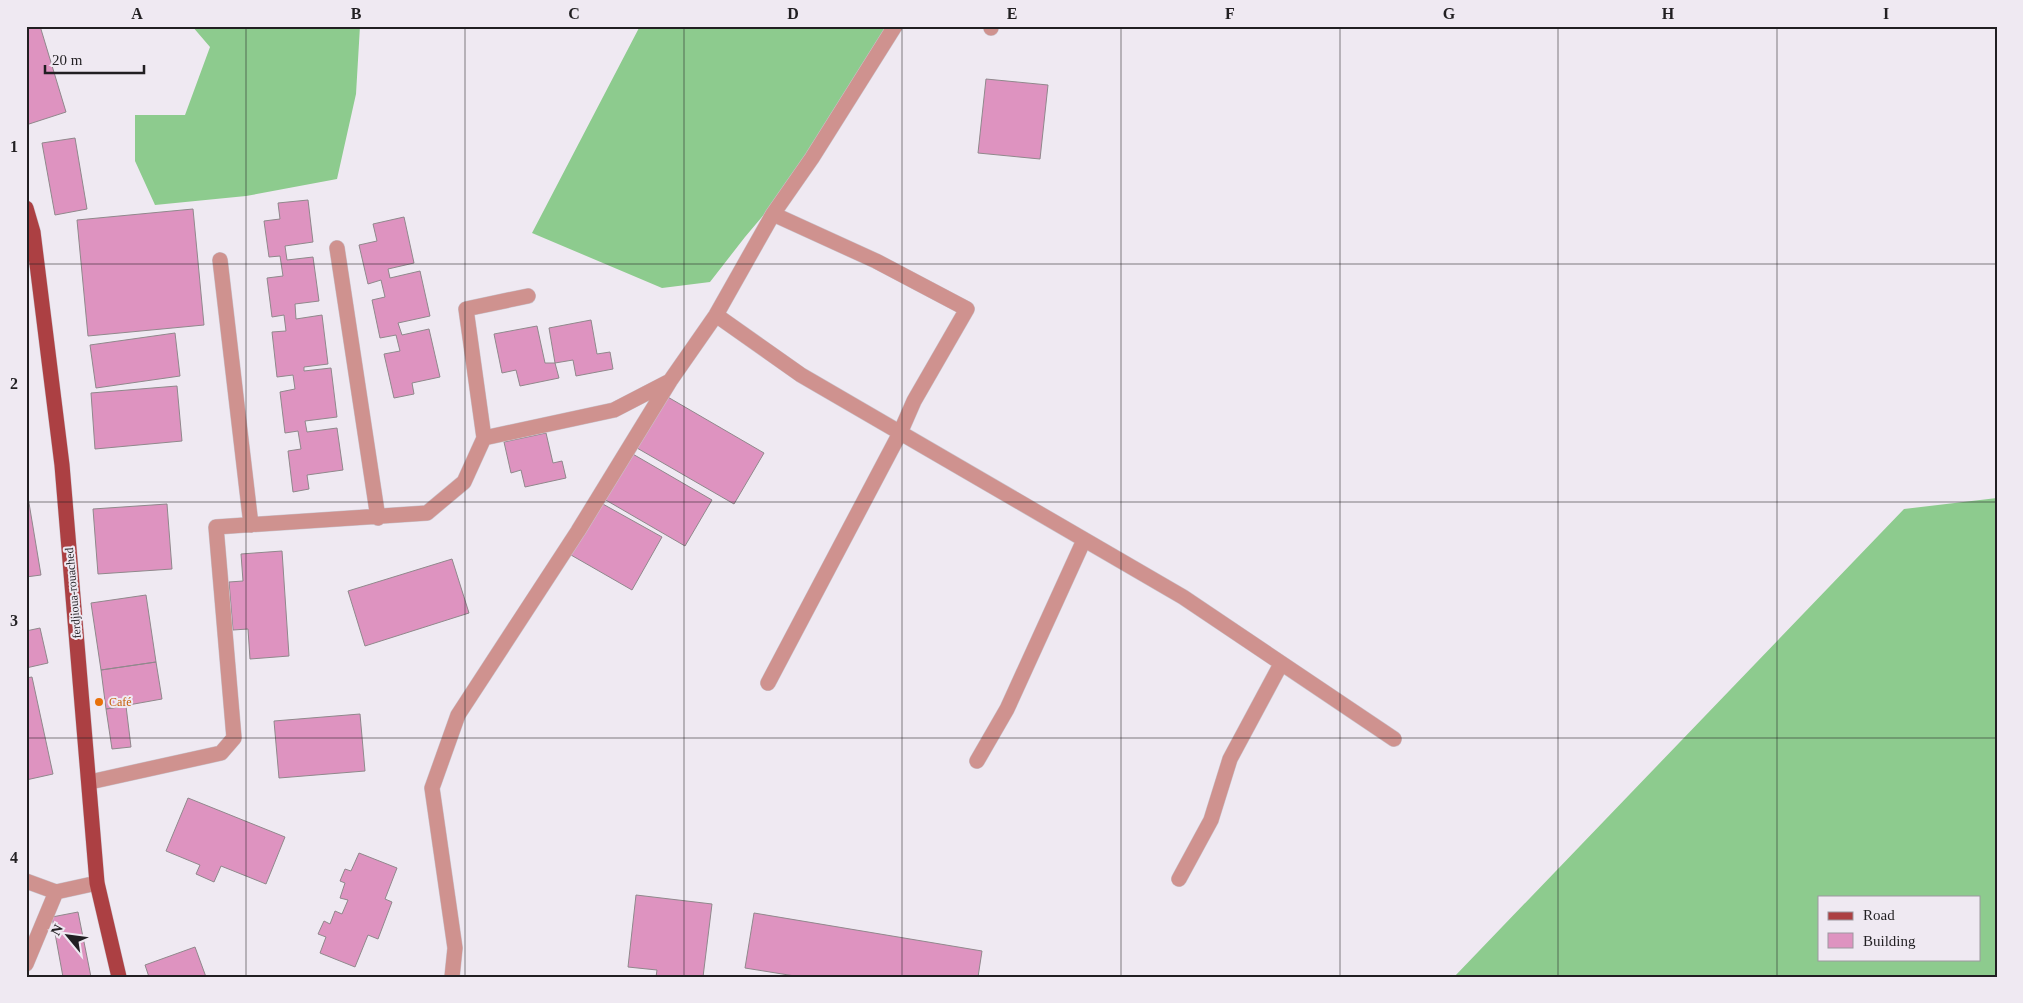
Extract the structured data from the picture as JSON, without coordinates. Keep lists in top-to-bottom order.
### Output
{
  "streets": {
    "main road": ["ferdjioua-rouached"]
  },
  "places": ["Café"],
  "legend": ["Road", "Building"],
  "scale_bar": "20 m",
  "north": "top left",
  "grid": {
    "columns": [
      "A",
      "B",
      "C",
      "D",
      "E",
      "F",
      "G",
      "H",
      "I"
    ],
    "rows": [
      "1",
      "2",
      "3",
      "4"
    ]
  }
}
